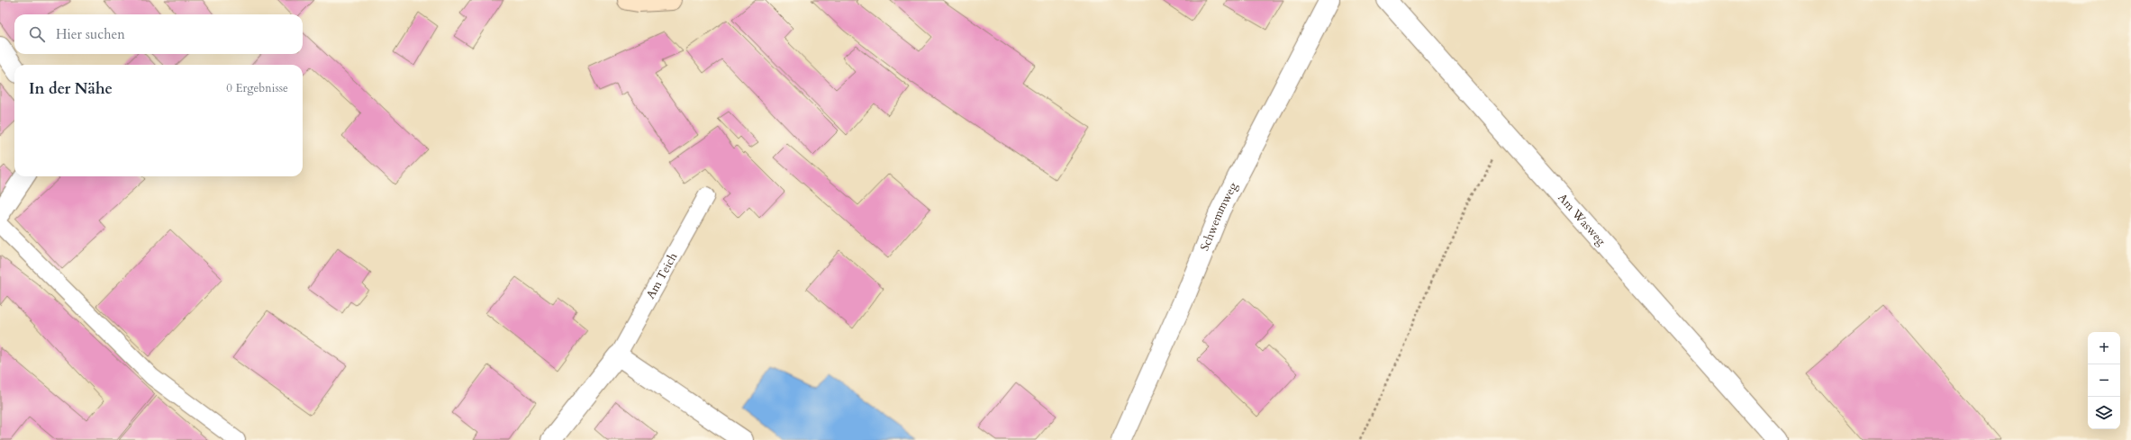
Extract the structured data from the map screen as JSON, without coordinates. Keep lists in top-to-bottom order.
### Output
{
  "streets": {
    "street": ["Schwemmweg", "Am Wasweg"],
    "lane": ["Am Teich"]
  },
  "page": {
    "search": "Hier suchen",
    "heading": ["In der Nähe", "0 Ergebnisse"],
    "map_buttons": ["+", "−"]
  }
}
